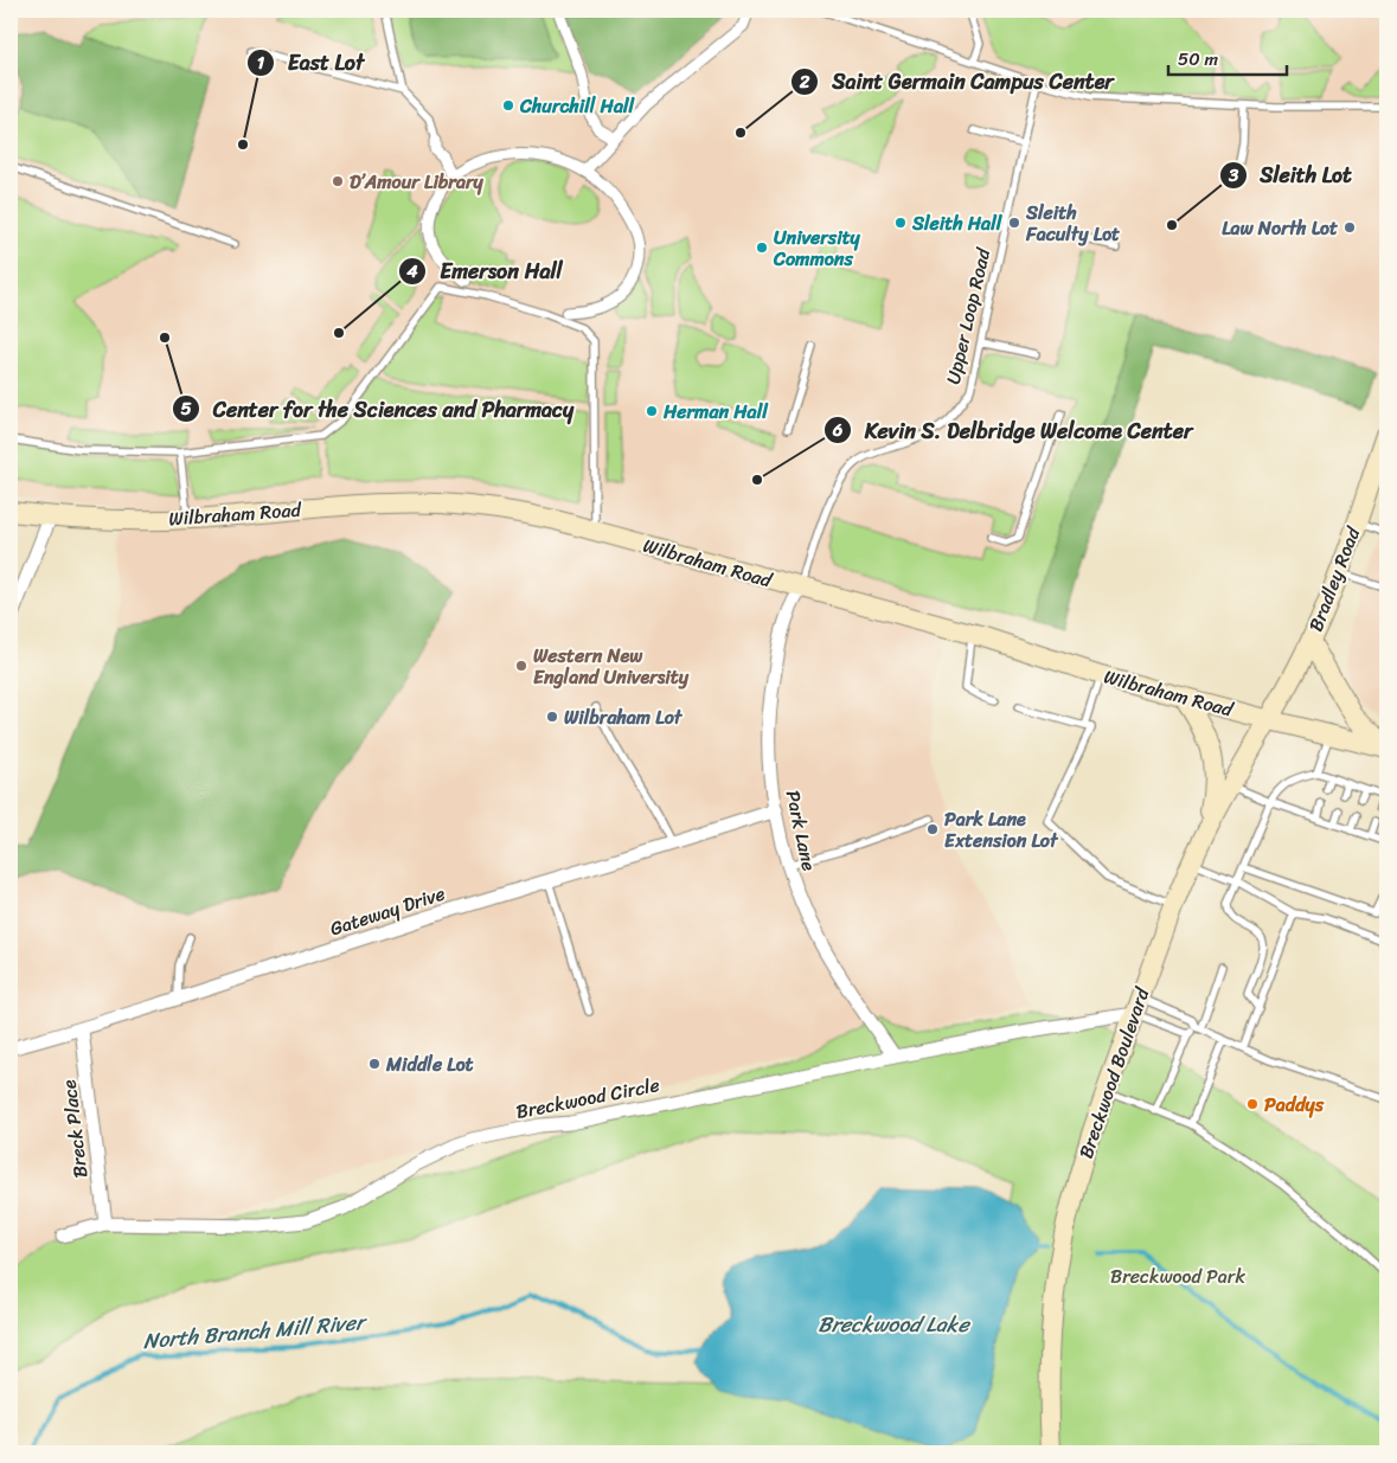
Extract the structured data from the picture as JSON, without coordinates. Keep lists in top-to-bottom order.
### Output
{
  "streets": {
    "main road": ["Wilbraham Road", "Bradley Road", "Breckwood Boulevard"],
    "street": [
      "Park Lane",
      "Gateway Drive",
      "Breckwood Circle",
      "Breck Place"
    ],
    "lane": ["Upper Loop Road"]
  },
  "crossings": [
    ["Upper Loop Road", "Wilbraham Road"],
    ["Upper Loop Road", "Park Lane"],
    ["Wilbraham Road", "Bradley Road"],
    ["Wilbraham Road", "Park Lane"],
    ["Wilbraham Road", "Breckwood Boulevard"],
    ["Bradley Road", "Breckwood Boulevard"],
    ["Park Lane", "Gateway Drive"],
    ["Park Lane", "Breckwood Circle"],
    ["Gateway Drive", "Breck Place"],
    ["Breckwood Boulevard", "Breckwood Circle"],
    ["Breckwood Circle", "Breck Place"]
  ],
  "water": ["Breckwood Lake", "North Branch Mill River"],
  "parks": ["Breckwood Park"],
  "places": [
    "Churchill Hall",
    "Saint Germain Campus Center",
    "East Lot",
    "D’Amour Library",
    "Sleith Hall",
    "Sleith Faculty Lot",
    "Sleith Lot",
    "Law North Lot",
    "University Commons",
    "Emerson Hall",
    "Center for the Sciences and Pharmacy",
    "Herman Hall",
    "Kevin S. Delbridge Welcome Center",
    "Western New England University",
    "Wilbraham Lot",
    "Park Lane Extension Lot",
    "Middle Lot",
    "Paddys"
  ],
  "scale_bar": "50 m"
}
